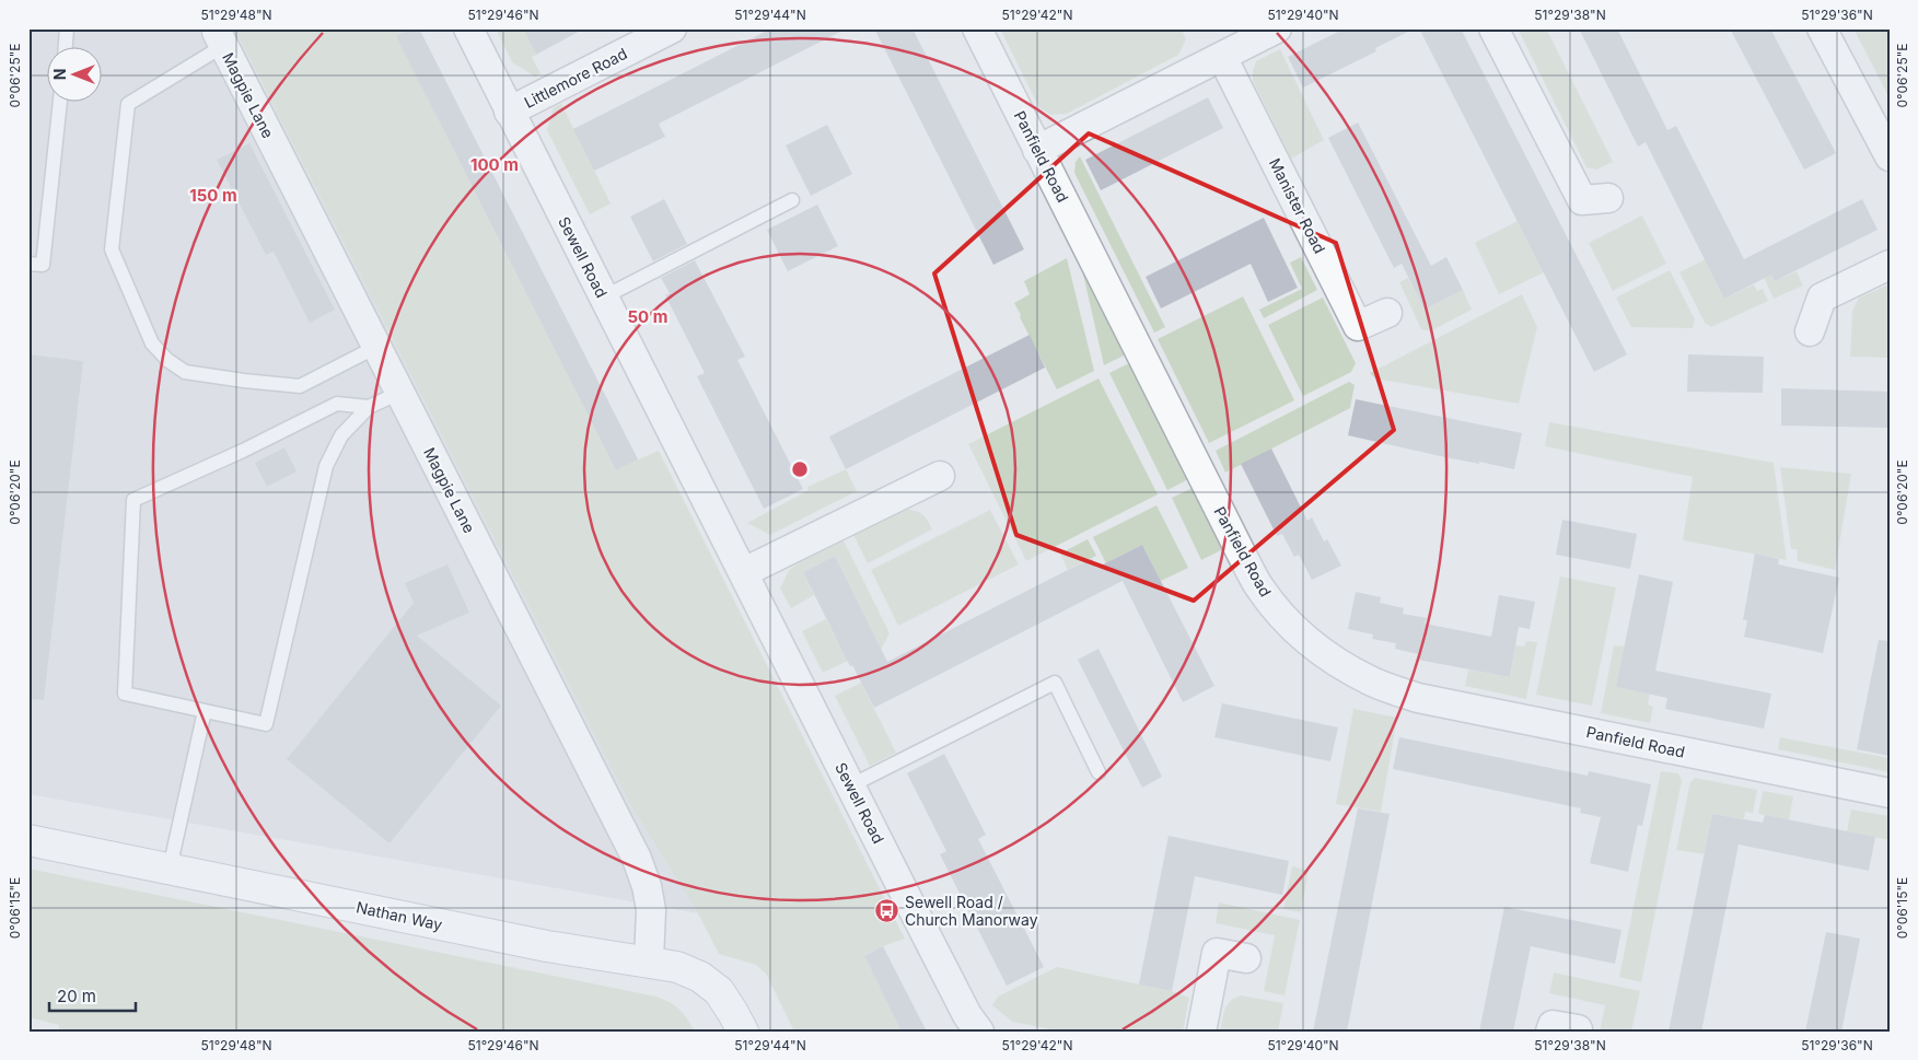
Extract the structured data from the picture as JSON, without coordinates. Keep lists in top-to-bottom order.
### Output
{
  "streets": {
    "street": [
      "Littlemore Road",
      "Magpie Lane",
      "Panfield Road",
      "Manister Road",
      "Sewell Road",
      "Nathan Way"
    ]
  },
  "crossings": [
    ["Littlemore Road", "Sewell Road"],
    ["Magpie Lane", "Nathan Way"]
  ],
  "places": {
    "bus stop": ["Sewell Road / Church Manorway"]
  },
  "scale_bar": "20 m",
  "north": "left",
  "coordinates": [
    "51°29'48\"N",
    "51°29'46\"N",
    "51°29'44\"N",
    "51°29'42\"N",
    "51°29'40\"N",
    "51°29'38\"N",
    "51°29'36\"N",
    "0°06'25\"E",
    "0°06'20\"E",
    "0°06'15\"E"
  ],
  "rings": ["100 m", "150 m", "50 m"]
}
